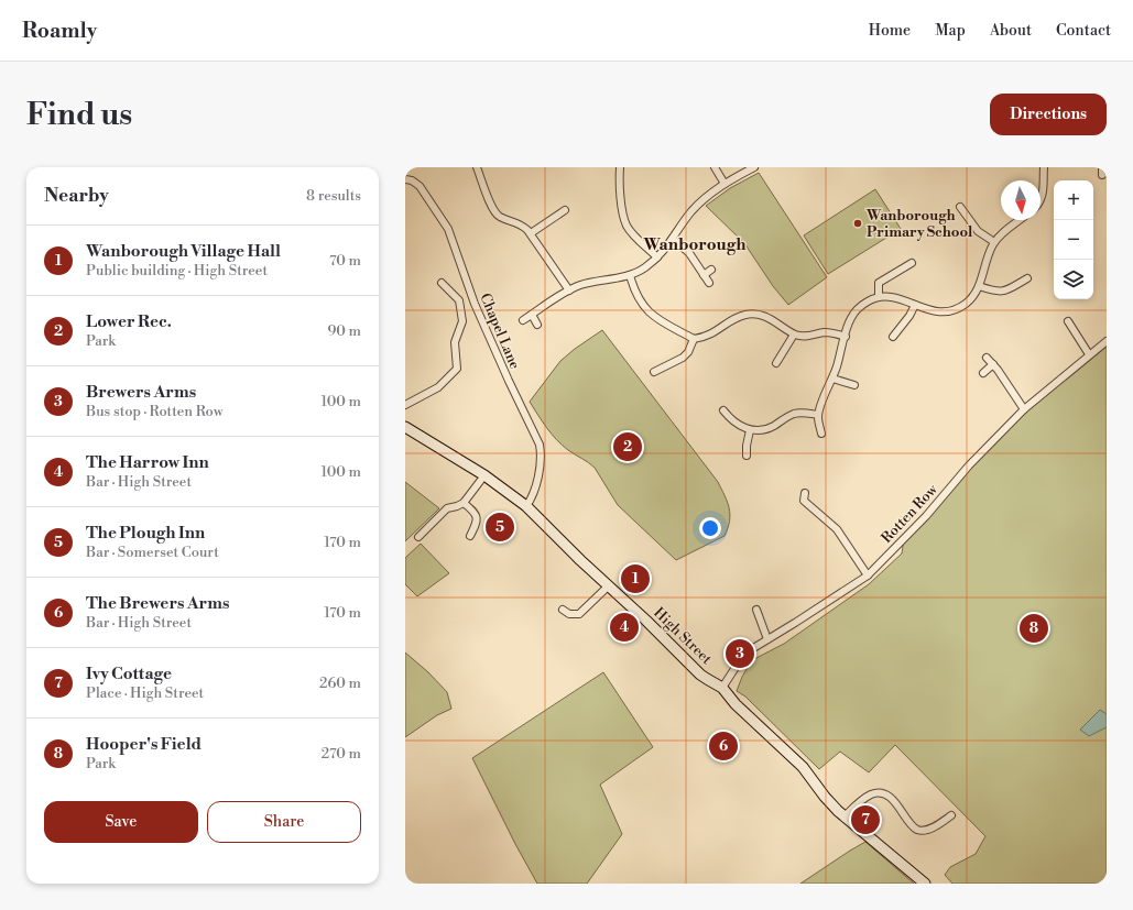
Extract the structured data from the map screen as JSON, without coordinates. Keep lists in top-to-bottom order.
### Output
{
  "streets": {
    "street": ["Chapel Lane", "Rotten Row", "High Street"]
  },
  "crossings": [
    ["Chapel Lane", "High Street"],
    ["Rotten Row", "High Street"]
  ],
  "districts": ["Wanborough"],
  "places": ["Wanborough Primary School"],
  "north": "bottom",
  "page": {
    "header": "Roamly",
    "nav": [
      "Home",
      "Map",
      "About",
      "Contact"
    ],
    "buttons": [
      "Directions",
      ["Save", "Share"]
    ],
    "title": "Find us",
    "heading": ["Nearby", "8 results"],
    "map_buttons": ["+", "−"],
    "list": [
      {
        "mark": "1",
        "name": "Wanborough Village Hall",
        "note": "Public building · High Street",
        "value": "70 m"
      },
      {
        "mark": "2",
        "name": "Lower Rec.",
        "note": "Park",
        "value": "90 m"
      },
      {
        "mark": "3",
        "name": "Brewers Arms",
        "note": "Bus stop · Rotten Row",
        "value": "100 m"
      },
      {
        "mark": "4",
        "name": "The Harrow Inn",
        "note": "Bar · High Street",
        "value": "100 m"
      },
      {
        "mark": "5",
        "name": "The Plough Inn",
        "note": "Bar · Somerset Court",
        "value": "170 m"
      },
      {
        "mark": "6",
        "name": "The Brewers Arms",
        "note": "Bar · High Street",
        "value": "170 m"
      },
      {
        "mark": "7",
        "name": "Ivy Cottage",
        "note": "Place · High Street",
        "value": "260 m"
      },
      {
        "mark": "8",
        "name": "Hooper's Field",
        "note": "Park",
        "value": "270 m"
      }
    ],
    "pins": [
      "2",
      "5",
      "1",
      "4",
      "8",
      "3",
      "6",
      "7"
    ]
  }
}
